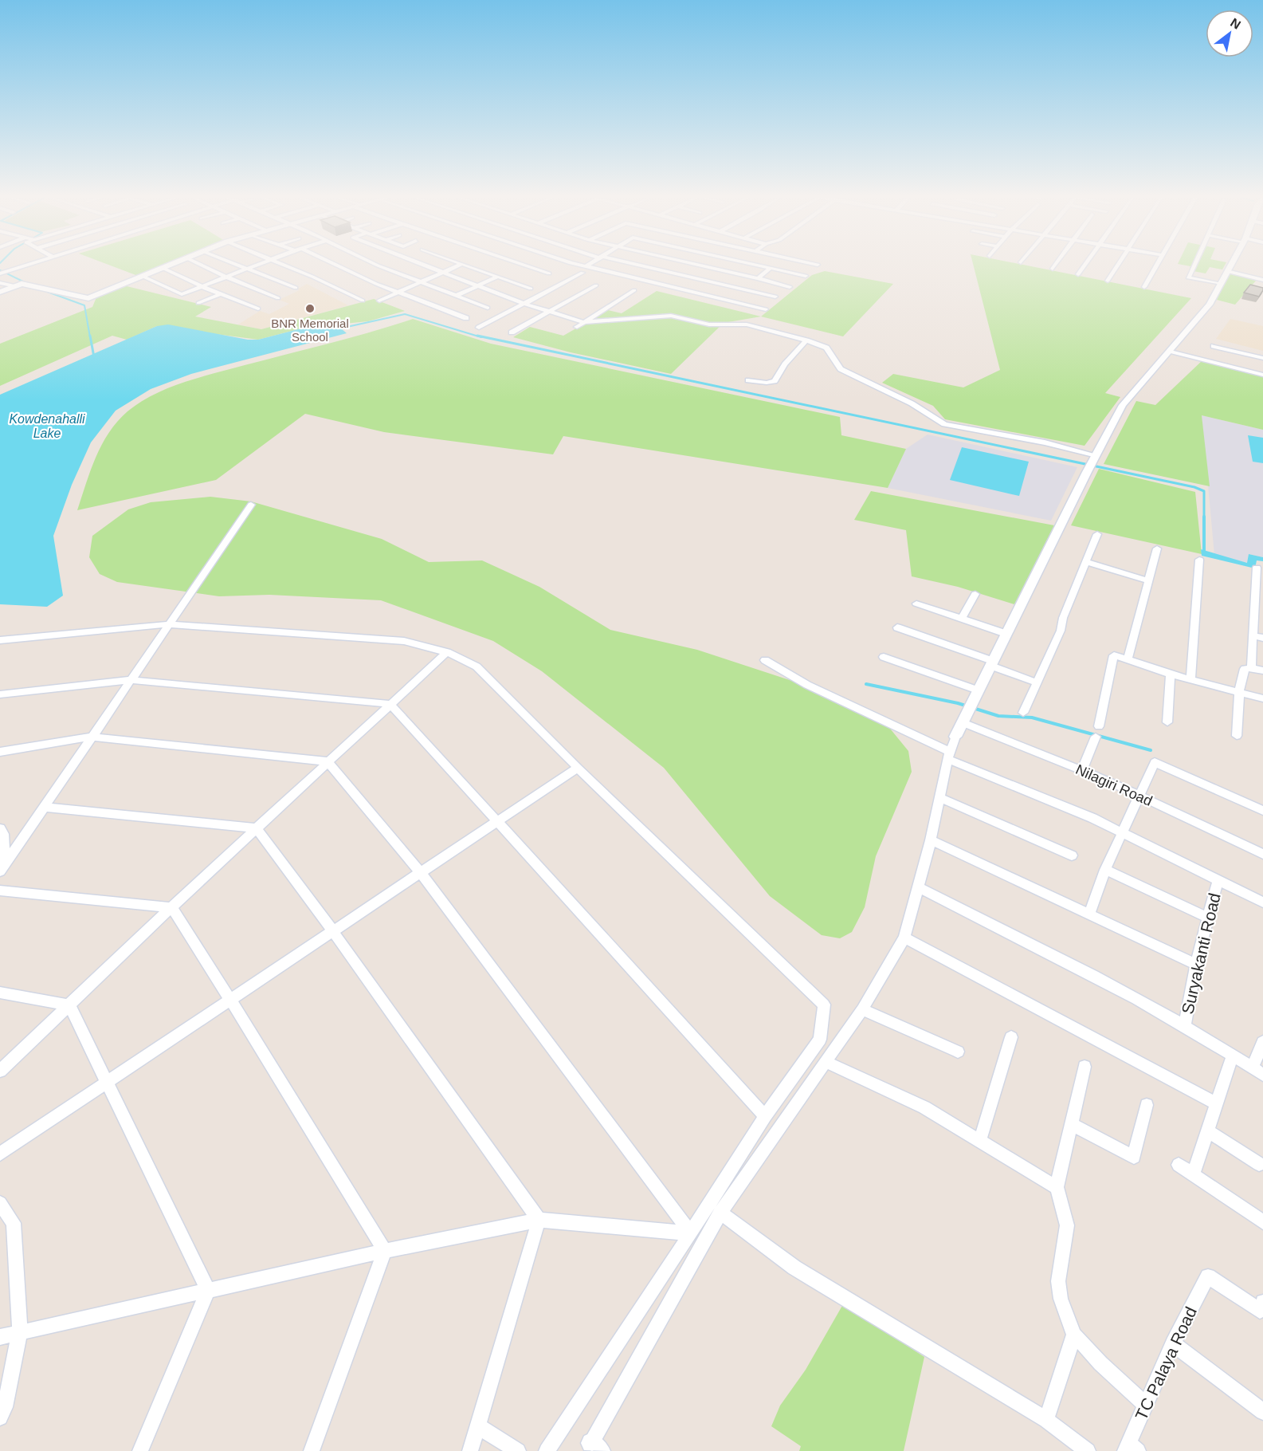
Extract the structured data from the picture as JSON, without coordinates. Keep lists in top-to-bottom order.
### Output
{
  "streets": {
    "street": ["Nilagiri Road", "Suryakanti Road", "TC Palaya Road"]
  },
  "water": ["Kowdenahalli Lake"],
  "places": ["BNR Memorial School"],
  "north": "top right"
}
